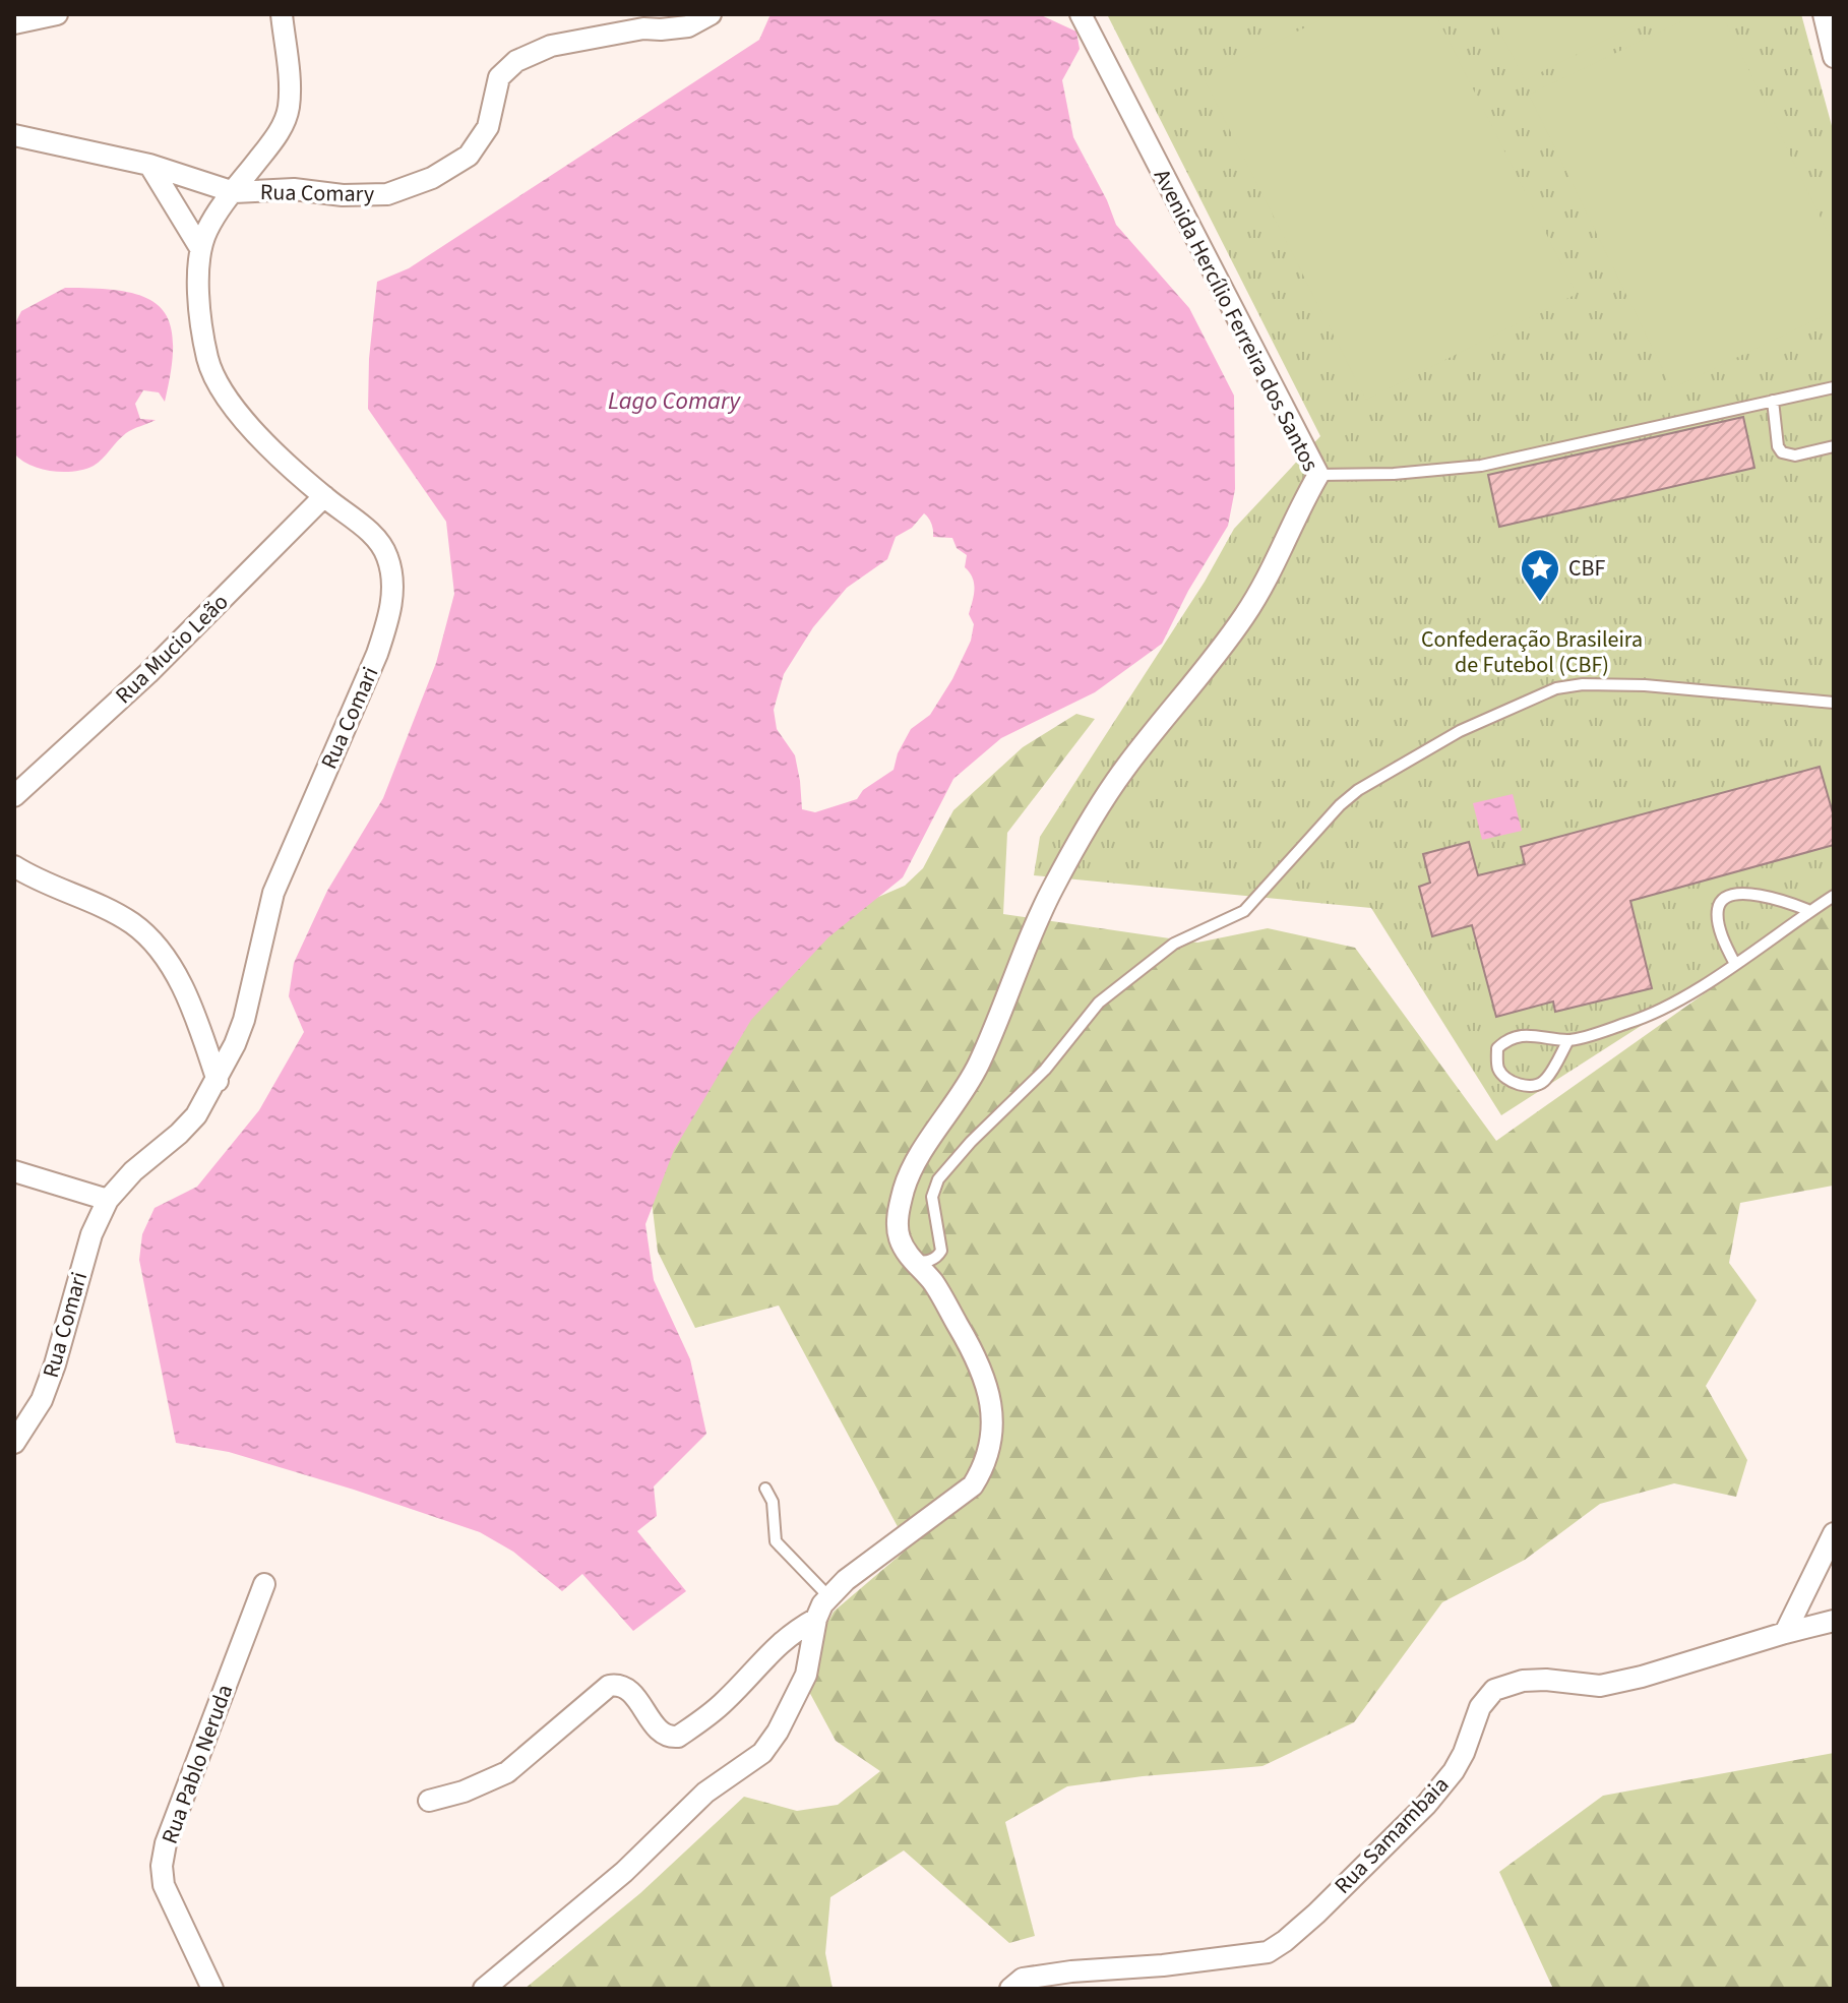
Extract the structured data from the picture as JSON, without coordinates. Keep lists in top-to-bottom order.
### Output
{
  "streets": {
    "street": [
      "Rua Comary",
      "Avenida Hercílio Ferreira dos Santos",
      "Rua Mucio Leão",
      "Rua Comari",
      "Rua Pablo Neruda",
      "Rua Samambaia"
    ]
  },
  "crossings": [
    ["Rua Comary", "Rua Comari"],
    ["Rua Mucio Leão", "Rua Comari"]
  ],
  "water": ["Lago Comary"],
  "parks": ["Confederação Brasileira de Futebol (CBF)"],
  "places": {
    "place": ["CBF"]
  }
}
